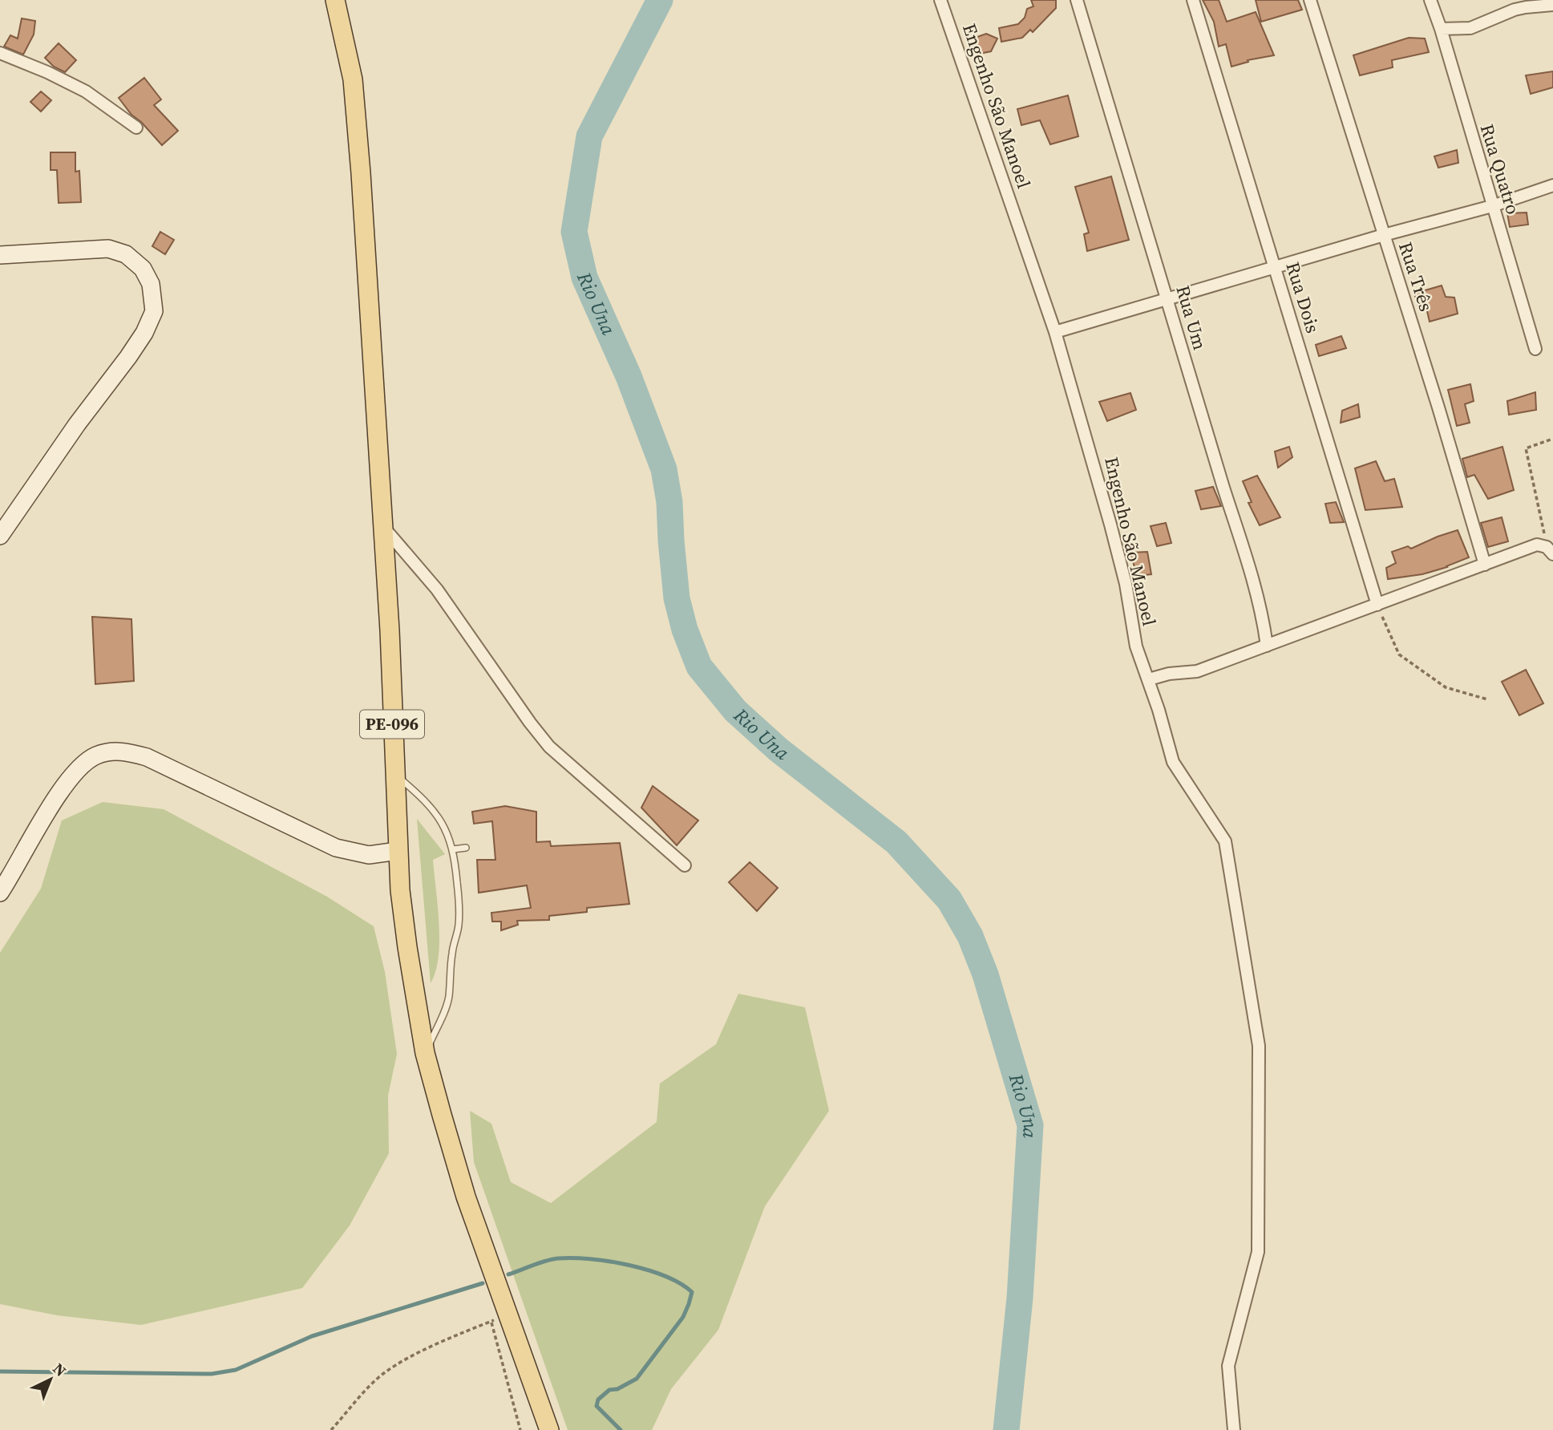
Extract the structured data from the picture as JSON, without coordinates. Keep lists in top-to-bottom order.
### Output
{
  "streets": {
    "main road": ["PE-096"],
    "street": [
      "Engenho São Manoel",
      "Rua Quatro",
      "Rua Três",
      "Rua Dois",
      "Rua Um"
    ]
  },
  "water": ["Rio Una"],
  "north": "top right"
}
